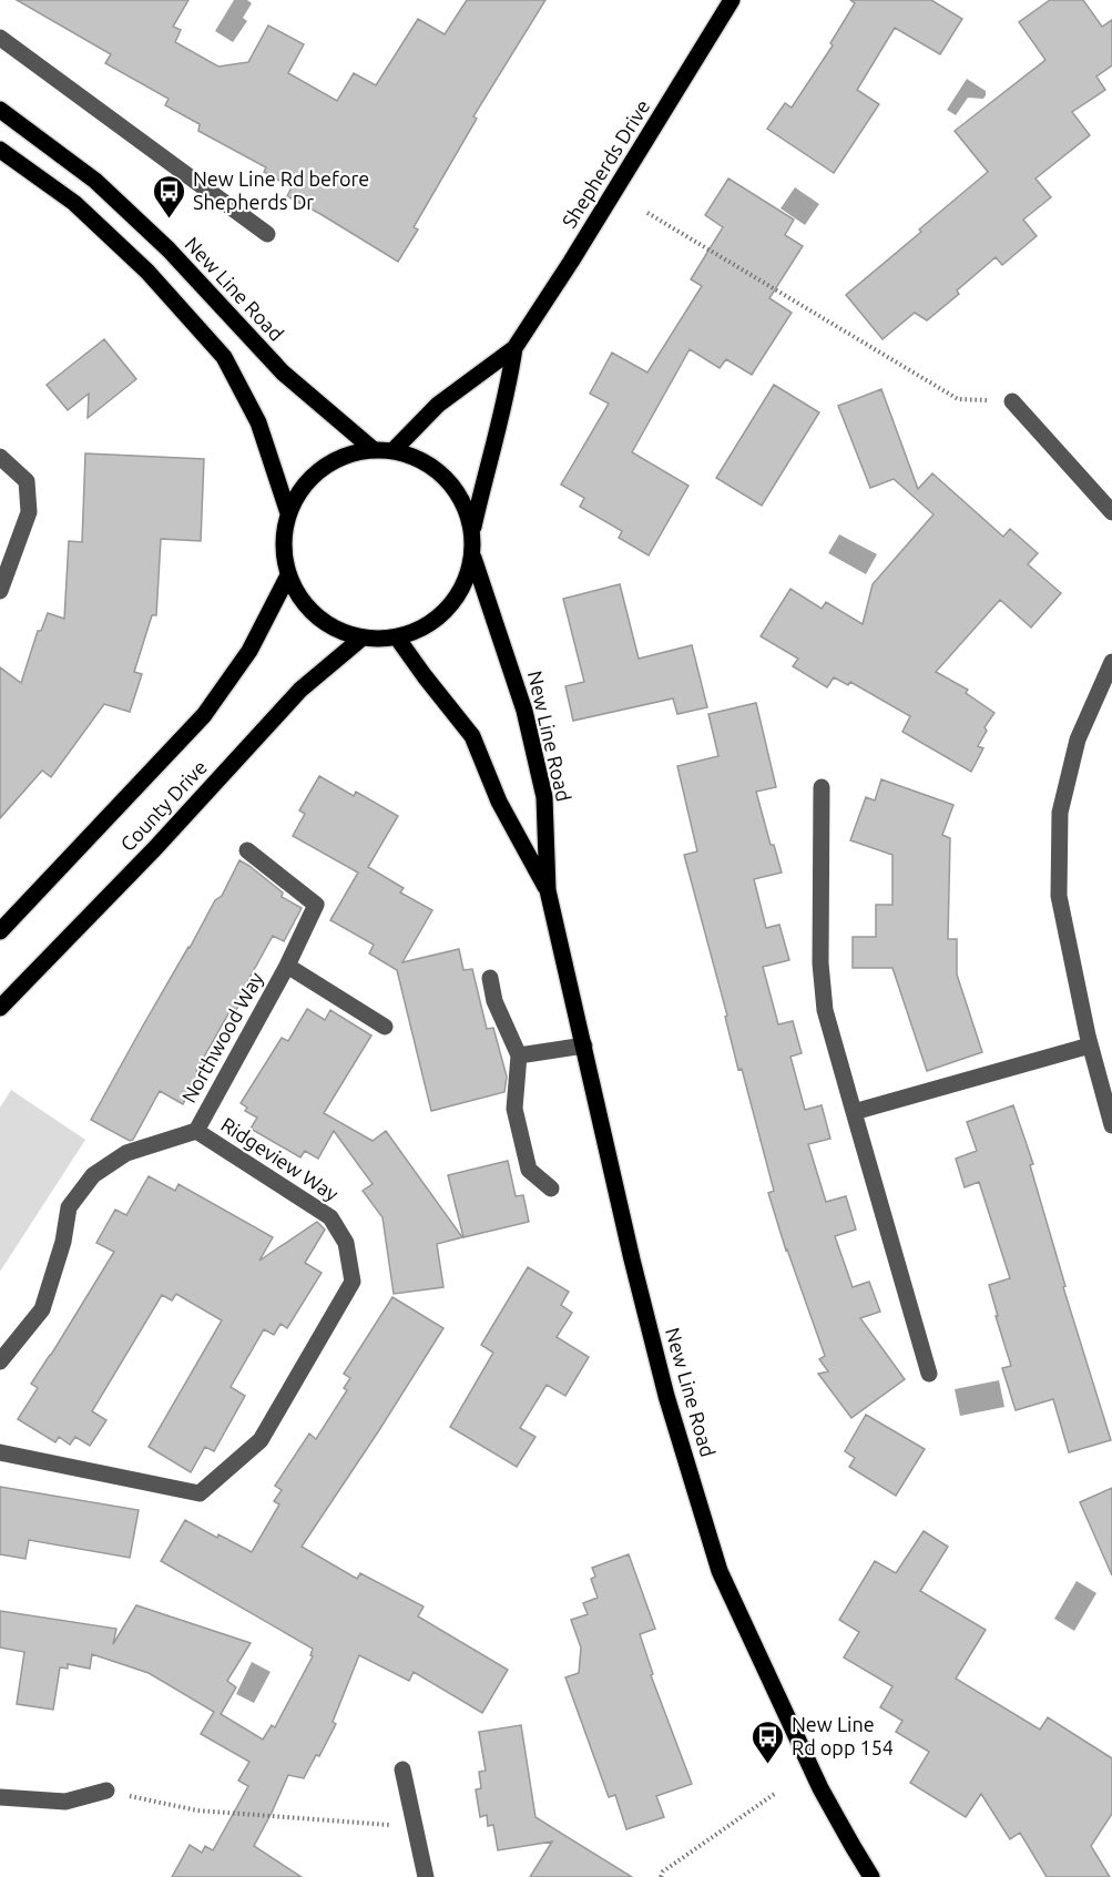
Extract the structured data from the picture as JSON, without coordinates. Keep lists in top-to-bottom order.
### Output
{
  "streets": {
    "main road": ["Shepherds Drive", "New Line Road", "County Drive"],
    "street": ["Northwood Way", "Ridgeview Way"]
  },
  "crossings": [
    ["Shepherds Drive", "New Line Road"],
    ["Shepherds Drive", "County Drive"],
    ["New Line Road", "County Drive"],
    ["Northwood Way", "Ridgeview Way"]
  ],
  "places": {
    "bus stop": ["New Line Rd before Shepherds Dr", "New Line Rd opp 154"]
  }
}
